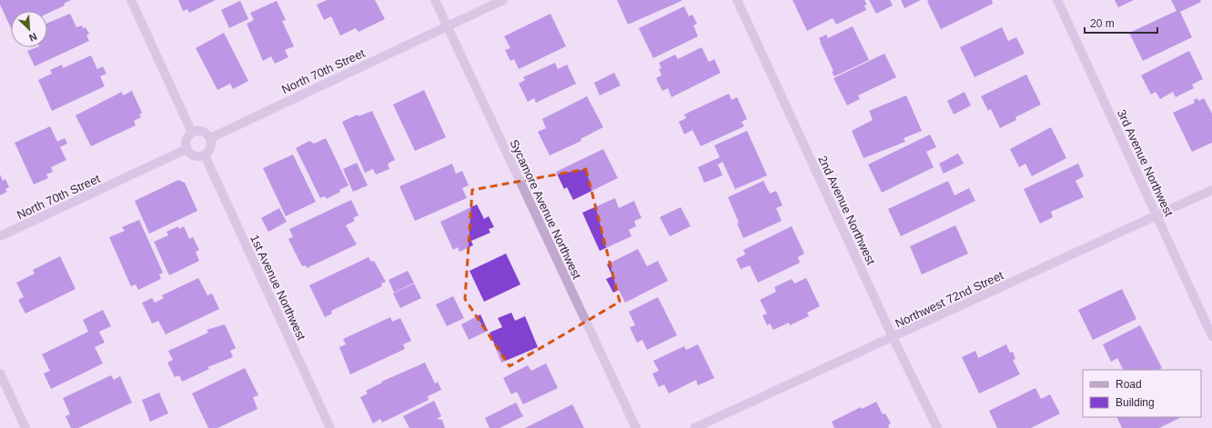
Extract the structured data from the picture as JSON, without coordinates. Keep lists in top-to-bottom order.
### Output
{
  "streets": {
    "street": [
      "North 70th Street",
      "3rd Avenue Northwest",
      "Sycamore Avenue Northwest",
      "2nd Avenue Northwest",
      "1st Avenue Northwest",
      "Northwest 72nd Street"
    ]
  },
  "crossings": [
    ["North 70th Street", "Sycamore Avenue Northwest"],
    ["North 70th Street", "1st Avenue Northwest"],
    ["3rd Avenue Northwest", "Northwest 72nd Street"],
    ["2nd Avenue Northwest", "Northwest 72nd Street"]
  ],
  "legend": ["Road", "Building"],
  "scale_bar": "20 m",
  "north": "bottom right"
}
